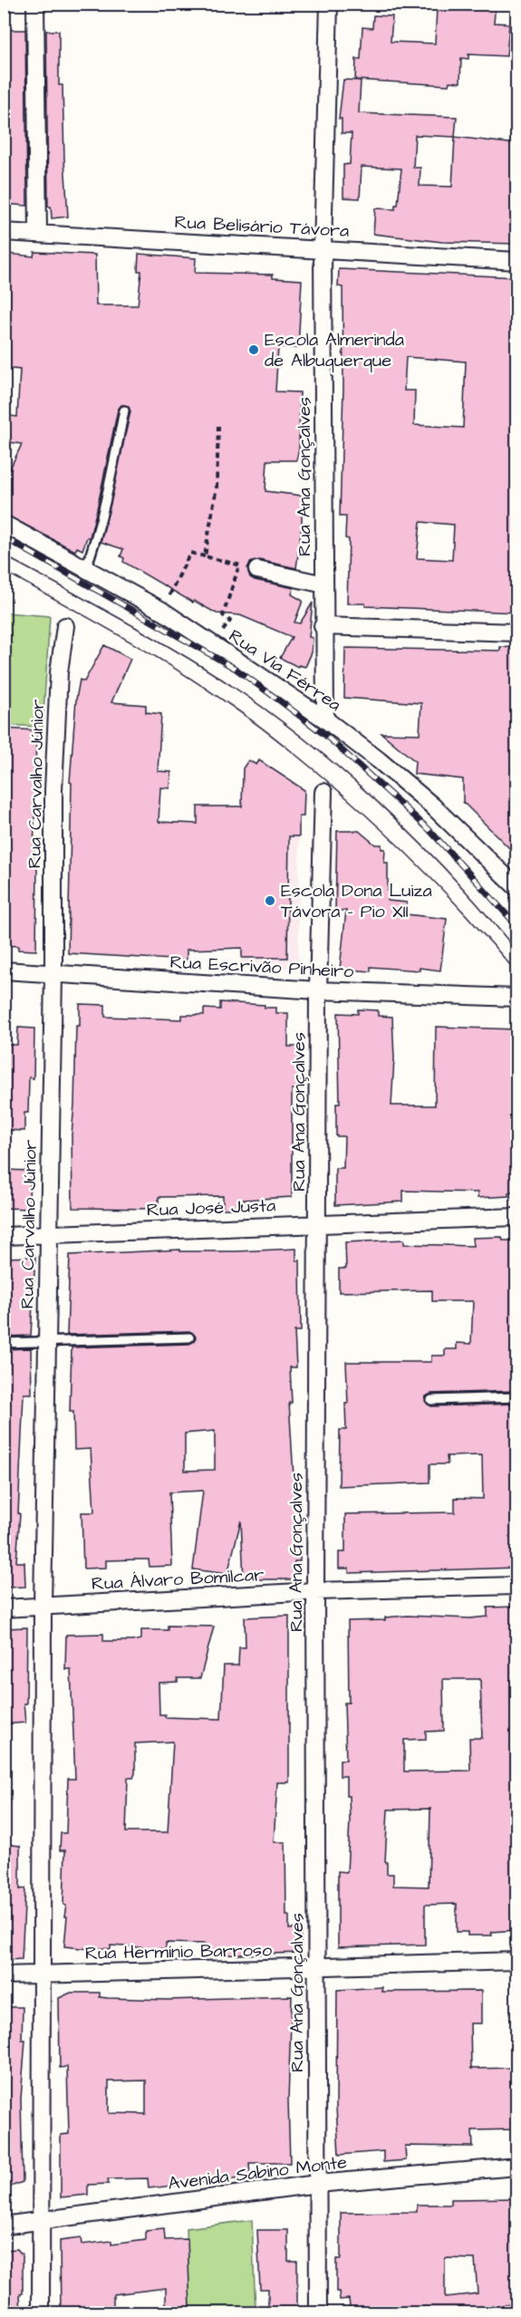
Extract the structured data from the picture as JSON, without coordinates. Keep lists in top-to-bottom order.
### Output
{
  "streets": {
    "street": [
      "Rua Belisário Távora",
      "Rua Ana Gonçalves",
      "Rua Via Férrea",
      "Rua Carvalho Júnior",
      "Rua Escrivão Pinheiro",
      "Rua José Justa",
      "Rua Álvaro Bomilcar",
      "Rua Hermínio Barroso",
      "Avenida Sabino Monte"
    ]
  },
  "crossings": [
    ["Rua Belisário Távora", "Rua Ana Gonçalves"],
    ["Rua Ana Gonçalves", "Rua Via Férrea"],
    ["Rua Ana Gonçalves", "Rua Escrivão Pinheiro"],
    ["Rua Ana Gonçalves", "Rua José Justa"],
    ["Rua Ana Gonçalves", "Rua Álvaro Bomilcar"],
    ["Rua Ana Gonçalves", "Rua Hermínio Barroso"],
    ["Rua Ana Gonçalves", "Avenida Sabino Monte"],
    ["Rua Carvalho Júnior", "Rua Escrivão Pinheiro"],
    ["Rua Carvalho Júnior", "Rua José Justa"],
    ["Rua Carvalho Júnior", "Rua Álvaro Bomilcar"],
    ["Rua Carvalho Júnior", "Rua Hermínio Barroso"],
    ["Rua Carvalho Júnior", "Avenida Sabino Monte"]
  ],
  "places": ["Escola Almerinda de Albuquerque", "Escola Dona Luiza Távora - Pio XII"]
}
